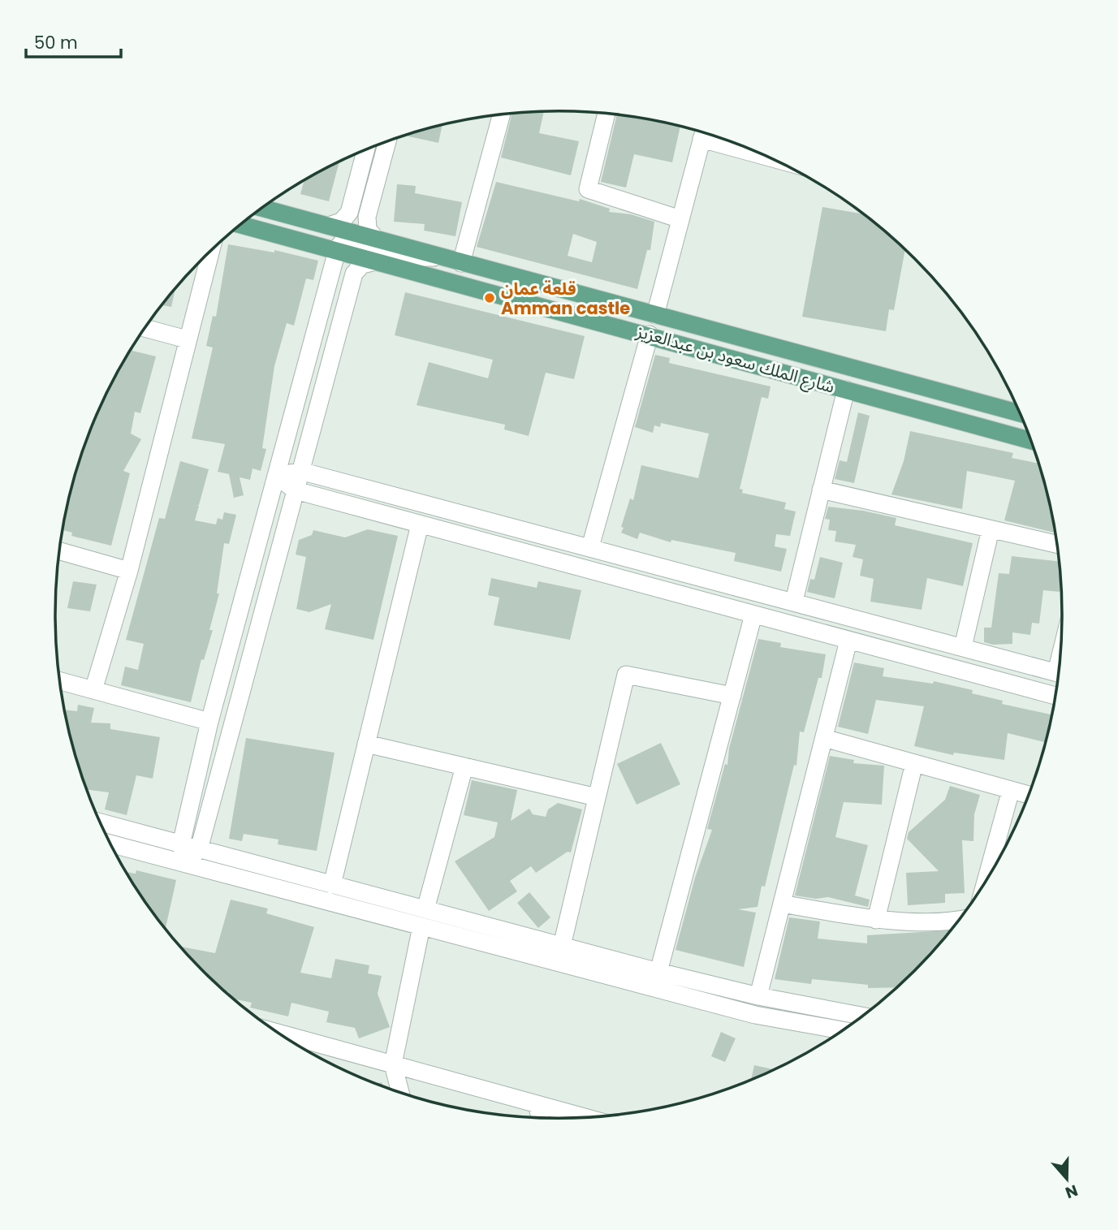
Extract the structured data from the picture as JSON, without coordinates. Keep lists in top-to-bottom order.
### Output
{
  "streets": {
    "main road": ["شارع الملك سعود بن عبدالعزيز"]
  },
  "places": ["قلعة عمان Amman castle"],
  "scale_bar": "50 m",
  "north": "bottom"
}
